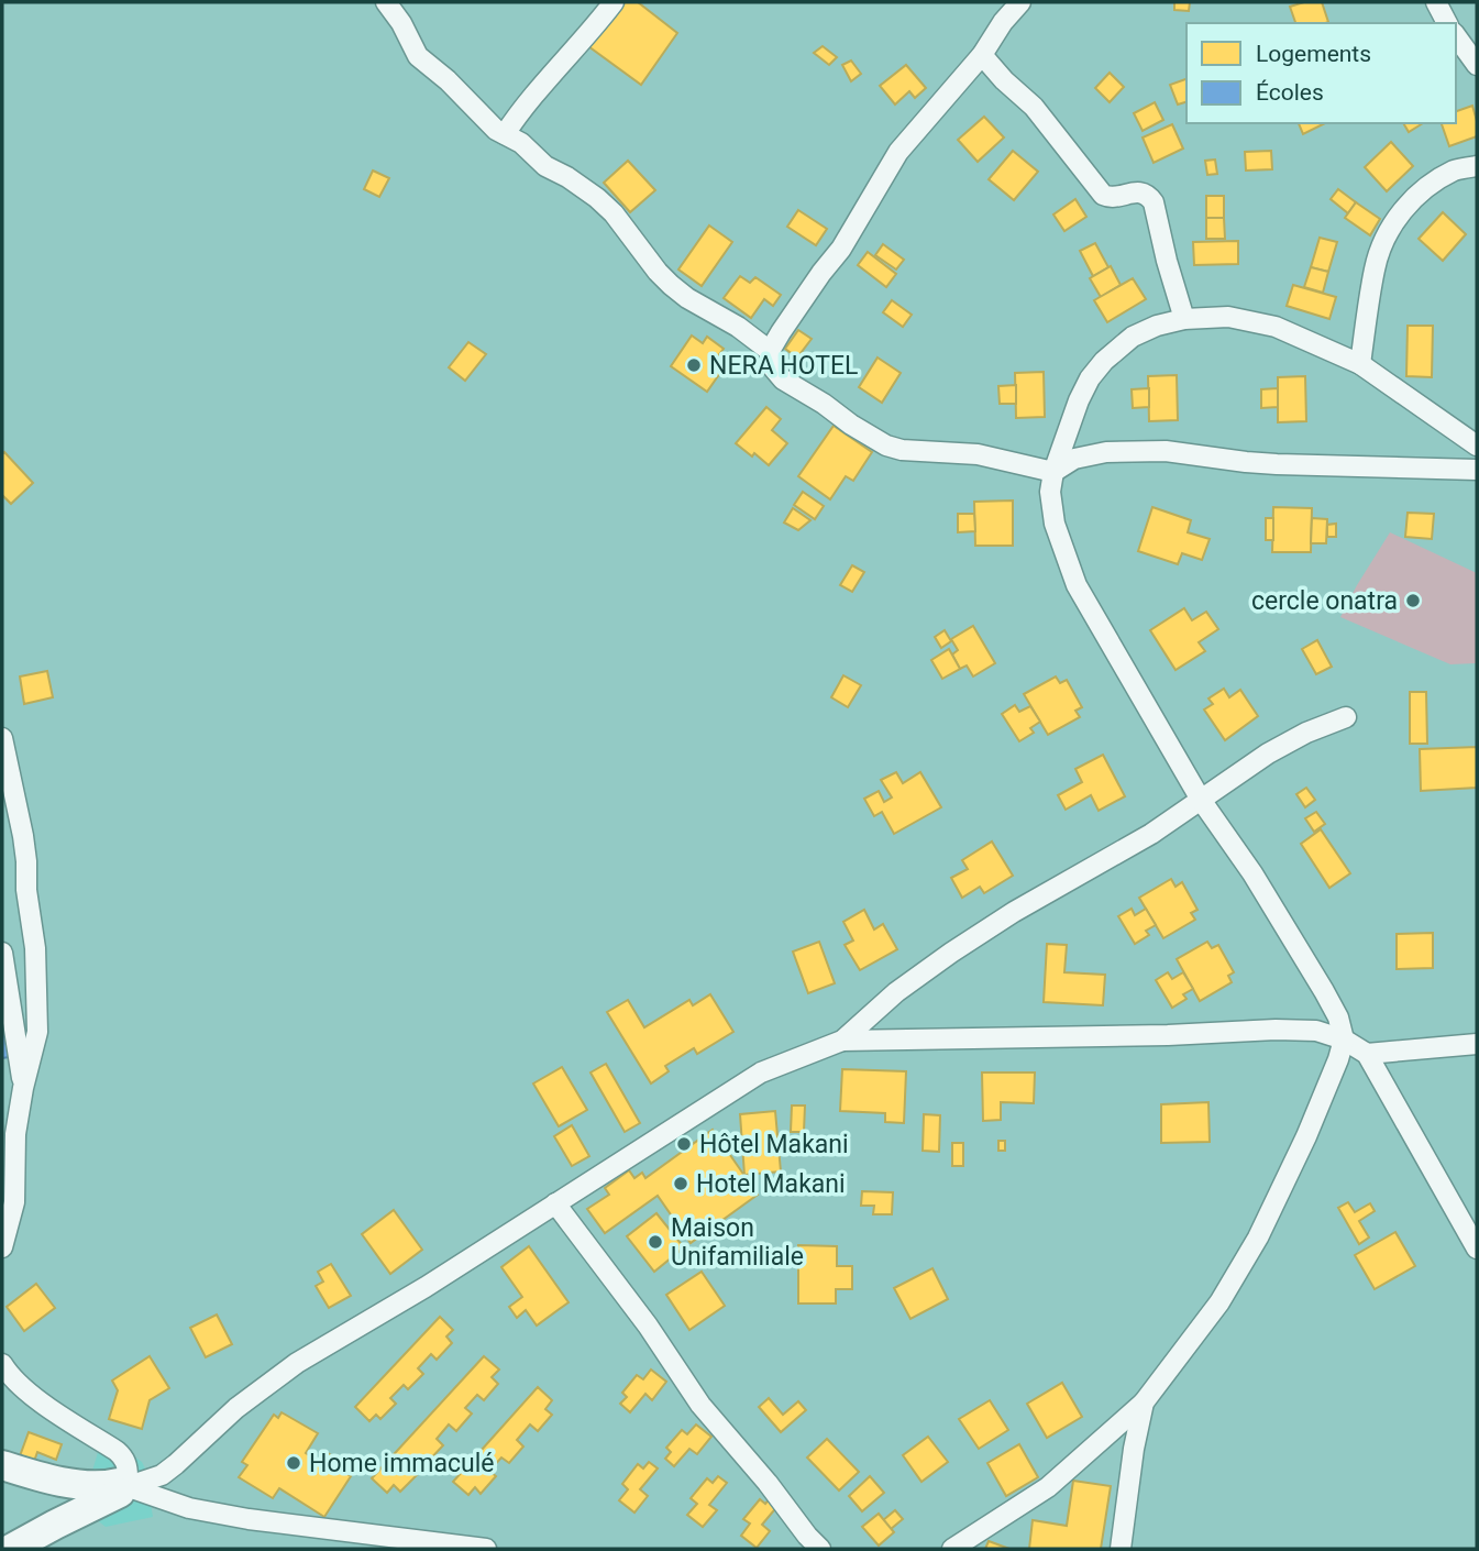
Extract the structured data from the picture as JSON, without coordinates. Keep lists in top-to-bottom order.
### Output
{
  "places": [
    "NERA HOTEL",
    "cercle onatra",
    "Hôtel Makani",
    "Hotel Makani",
    "Maison Unifamiliale",
    "Home immaculé"
  ],
  "legend": ["Logements", "Écoles"]
}
